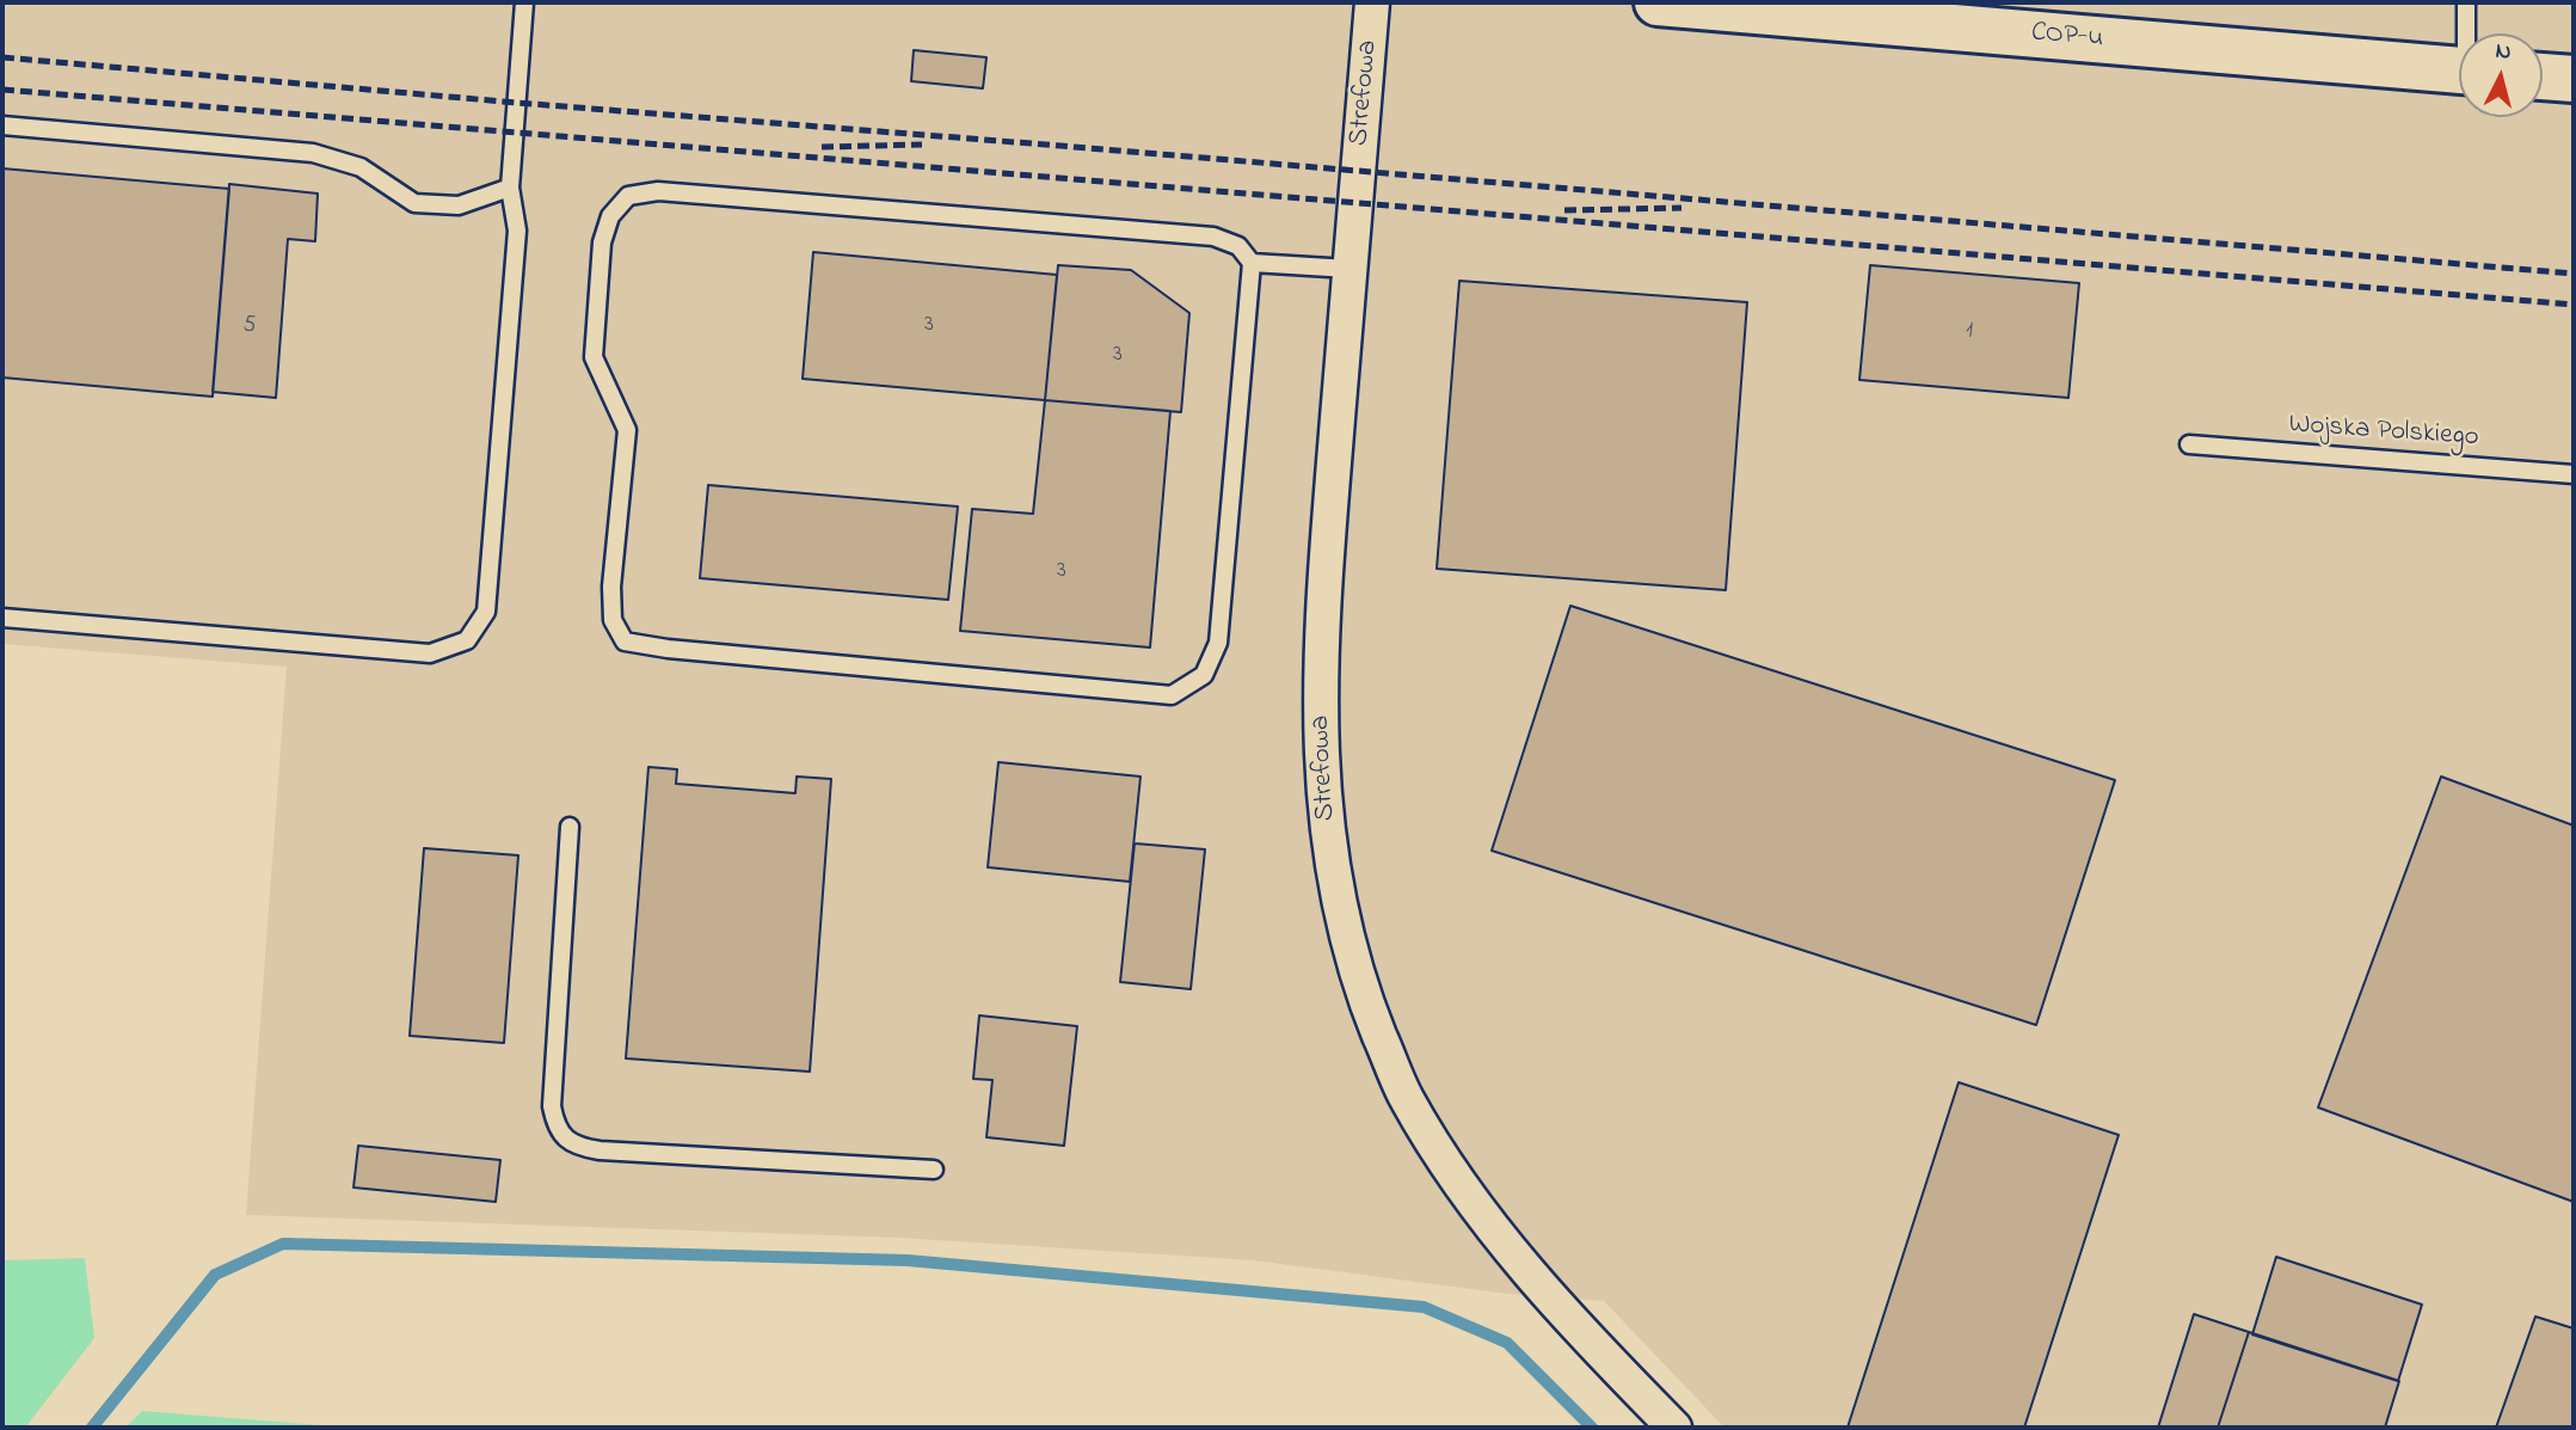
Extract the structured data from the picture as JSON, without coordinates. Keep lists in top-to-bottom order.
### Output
{
  "streets": {
    "main road": ["COP-u"],
    "street": ["Strefowa"],
    "lane": ["Wojska Polskiego"]
  },
  "house_numbers": [
    "3",
    "5",
    "1",
    "3",
    "3"
  ],
  "north": "top"
}
